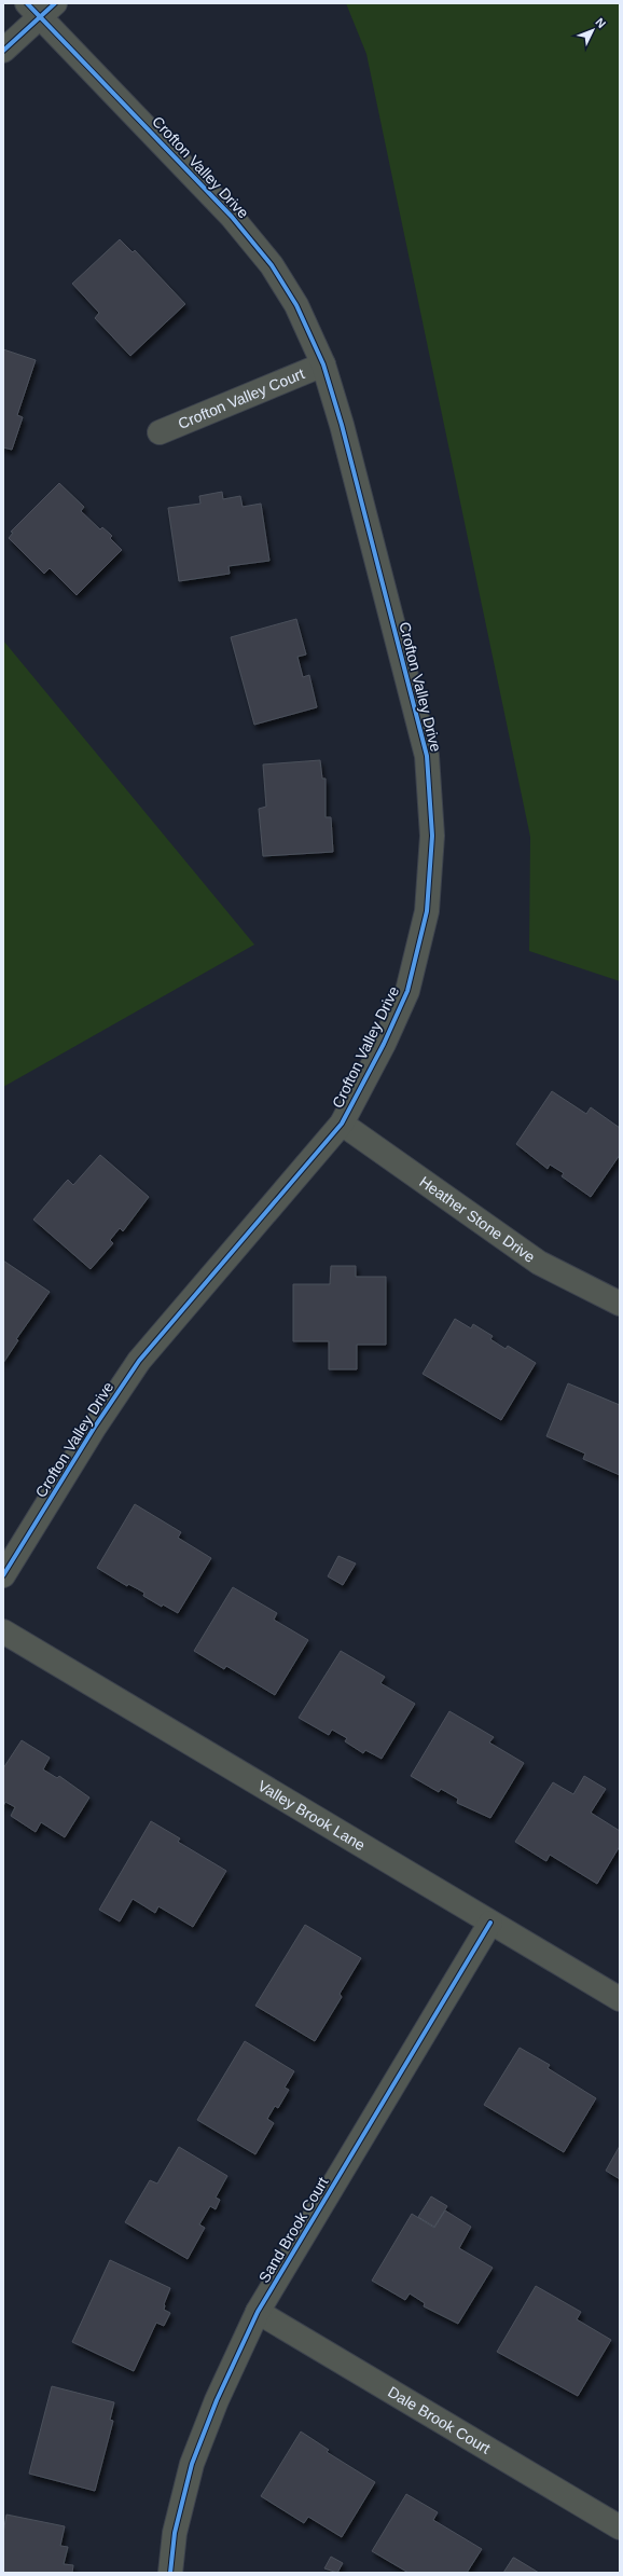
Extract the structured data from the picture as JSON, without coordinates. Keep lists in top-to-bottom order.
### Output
{
  "streets": {
    "street": [
      "Crofton Valley Drive",
      "Crofton Valley Court",
      "Heather Stone Drive",
      "Valley Brook Lane",
      "Sand Brook Court",
      "Dale Brook Court"
    ]
  },
  "crossings": [
    ["Crofton Valley Drive", "Crofton Valley Court"],
    ["Crofton Valley Drive", "Heather Stone Drive"],
    ["Valley Brook Lane", "Sand Brook Court"],
    ["Sand Brook Court", "Dale Brook Court"]
  ],
  "north": "top right"
}
